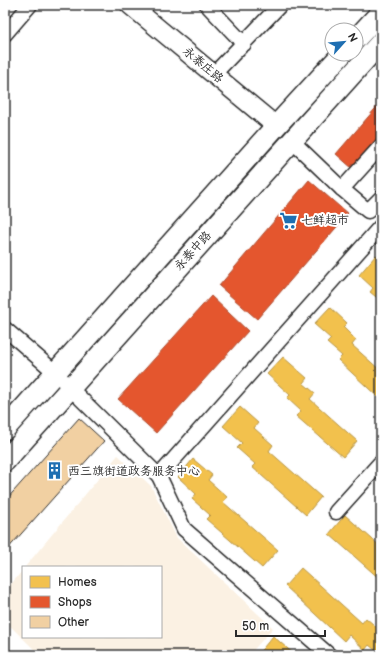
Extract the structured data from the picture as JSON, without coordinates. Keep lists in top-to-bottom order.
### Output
{
  "streets": {
    "main road": ["永泰中路"],
    "street": ["永泰庄路"]
  },
  "crossings": [
    ["永泰庄路", "永泰中路"]
  ],
  "places": {
    "supermarket": ["七鲜超市"],
    "building": ["西三旗街道政务服务中心"]
  },
  "legend": ["Homes", "Shops", "Other"],
  "scale_bar": "50 m",
  "north": "top right"
}
